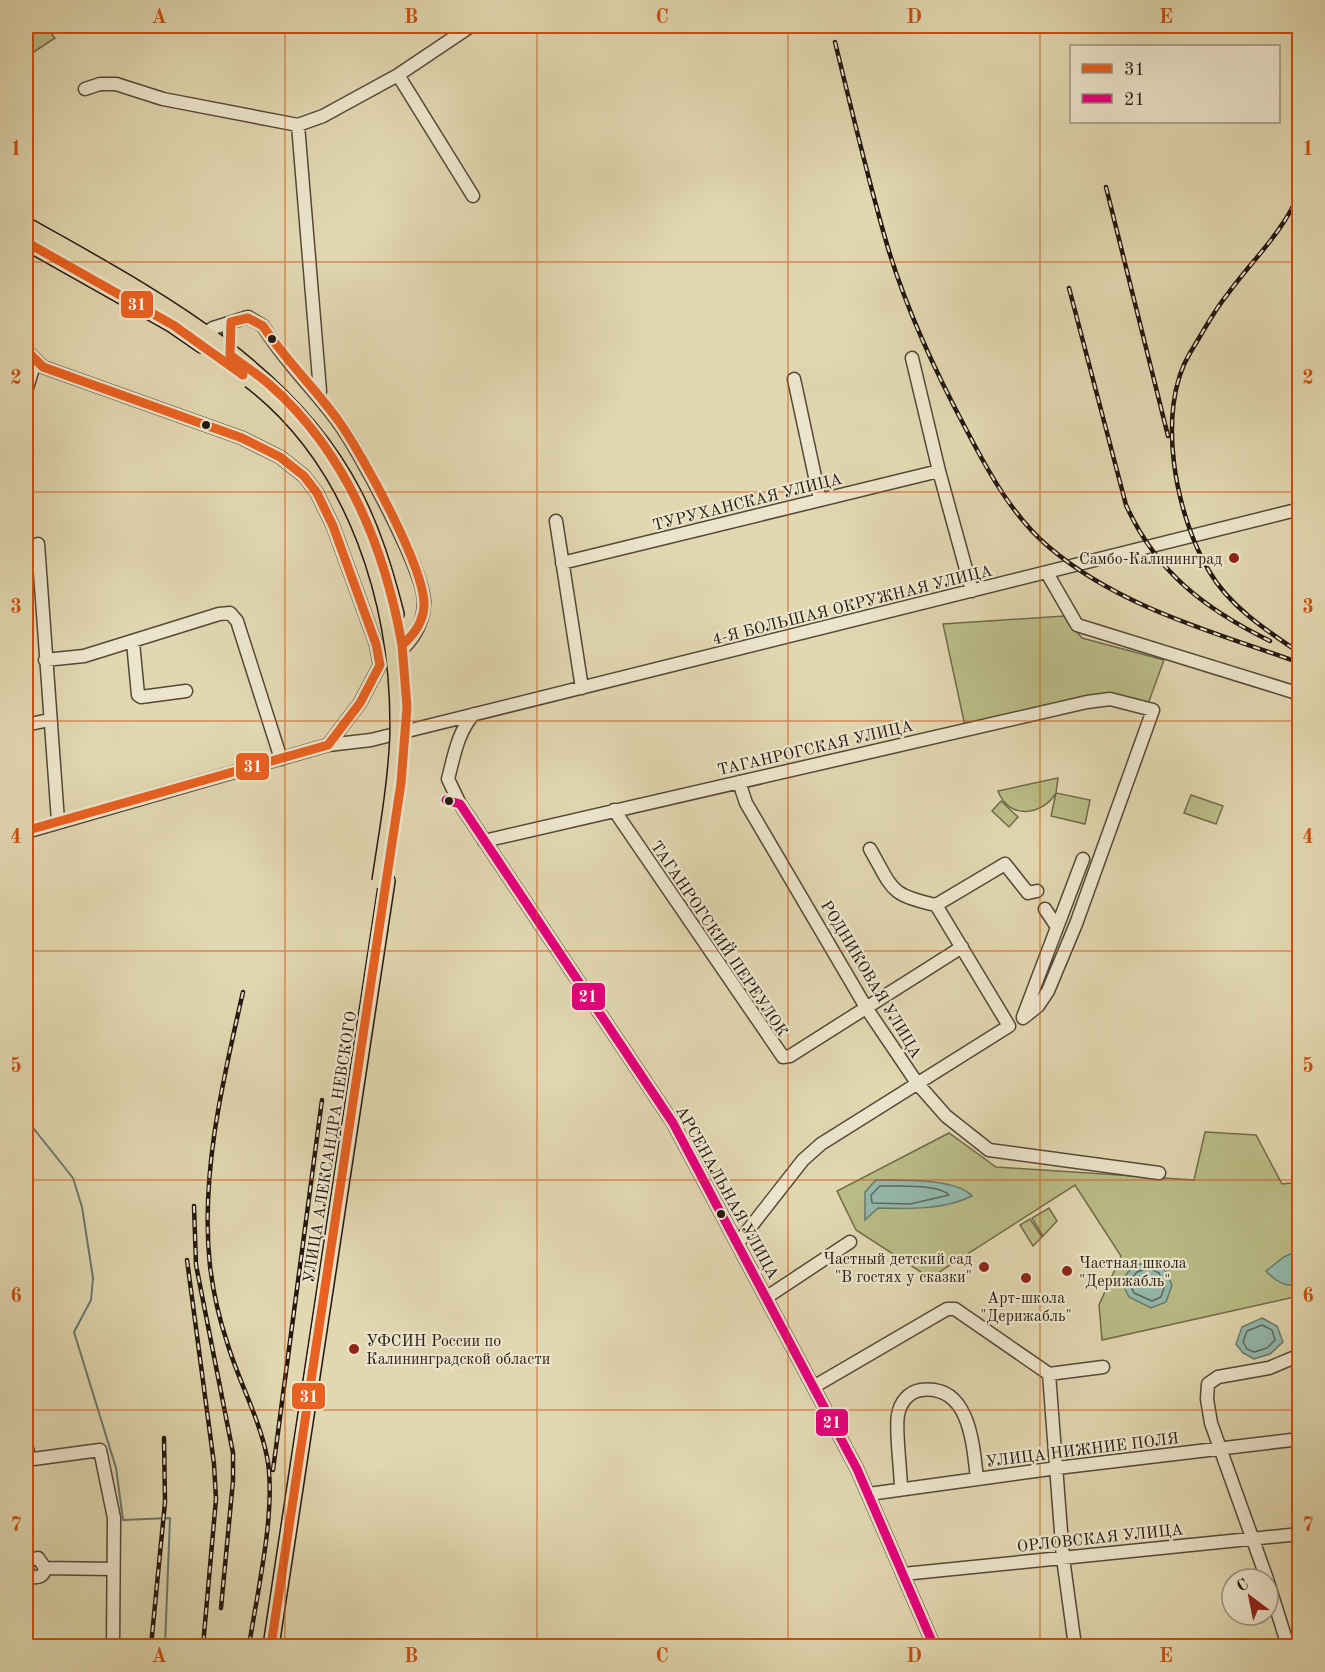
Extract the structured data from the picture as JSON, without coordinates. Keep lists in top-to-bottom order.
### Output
{
  "streets": {
    "main road": ["УЛИЦА АЛЕКСАНДРА НЕВСКОГО"],
    "street": [
      "ТУРУХАНСКАЯ УЛИЦА",
      "4-Я БОЛЬШАЯ ОКРУЖНАЯ УЛИЦА",
      "ТАГАНРОГСКАЯ УЛИЦА",
      "ТАГАНРОГСКИЙ ПЕРЕУЛОК",
      "РОДНИКОВАЯ УЛИЦА",
      "АРСЕНАЛЬНАЯ УЛИЦА",
      "УЛИЦА НИЖНИЕ ПОЛЯ",
      "ОРЛОВСКАЯ УЛИЦА"
    ]
  },
  "crossings": [
    ["4-Я БОЛЬШАЯ ОКРУЖНАЯ УЛИЦА", "АРСЕНАЛЬНАЯ УЛИЦА"],
    ["ТАГАНРОГСКАЯ УЛИЦА", "ТАГАНРОГСКИЙ ПЕРЕУЛОК"],
    ["ТАГАНРОГСКАЯ УЛИЦА", "РОДНИКОВАЯ УЛИЦА"],
    ["ТАГАНРОГСКАЯ УЛИЦА", "АРСЕНАЛЬНАЯ УЛИЦА"],
    ["ТАГАНРОГСКИЙ ПЕРЕУЛОК", "РОДНИКОВАЯ УЛИЦА"],
    ["АРСЕНАЛЬНАЯ УЛИЦА", "УЛИЦА НИЖНИЕ ПОЛЯ"],
    ["АРСЕНАЛЬНАЯ УЛИЦА", "ОРЛОВСКАЯ УЛИЦА"]
  ],
  "places": [
    "Самбо-Калининград",
    "Частный детский сад \"В гостях у сказки\"",
    "Частная школа \"Дерижабль\"",
    "Арт-школа \"Дерижабль\"",
    "УФСИН России по Калининградской области"
  ],
  "lines": ["transit line 31", "transit line 21"],
  "legend": ["31", "21"],
  "north": "top left",
  "grid": {
    "columns": [
      "A",
      "B",
      "C",
      "D",
      "E"
    ],
    "rows": [
      "1",
      "2",
      "3",
      "4",
      "5",
      "6",
      "7"
    ]
  }
}
